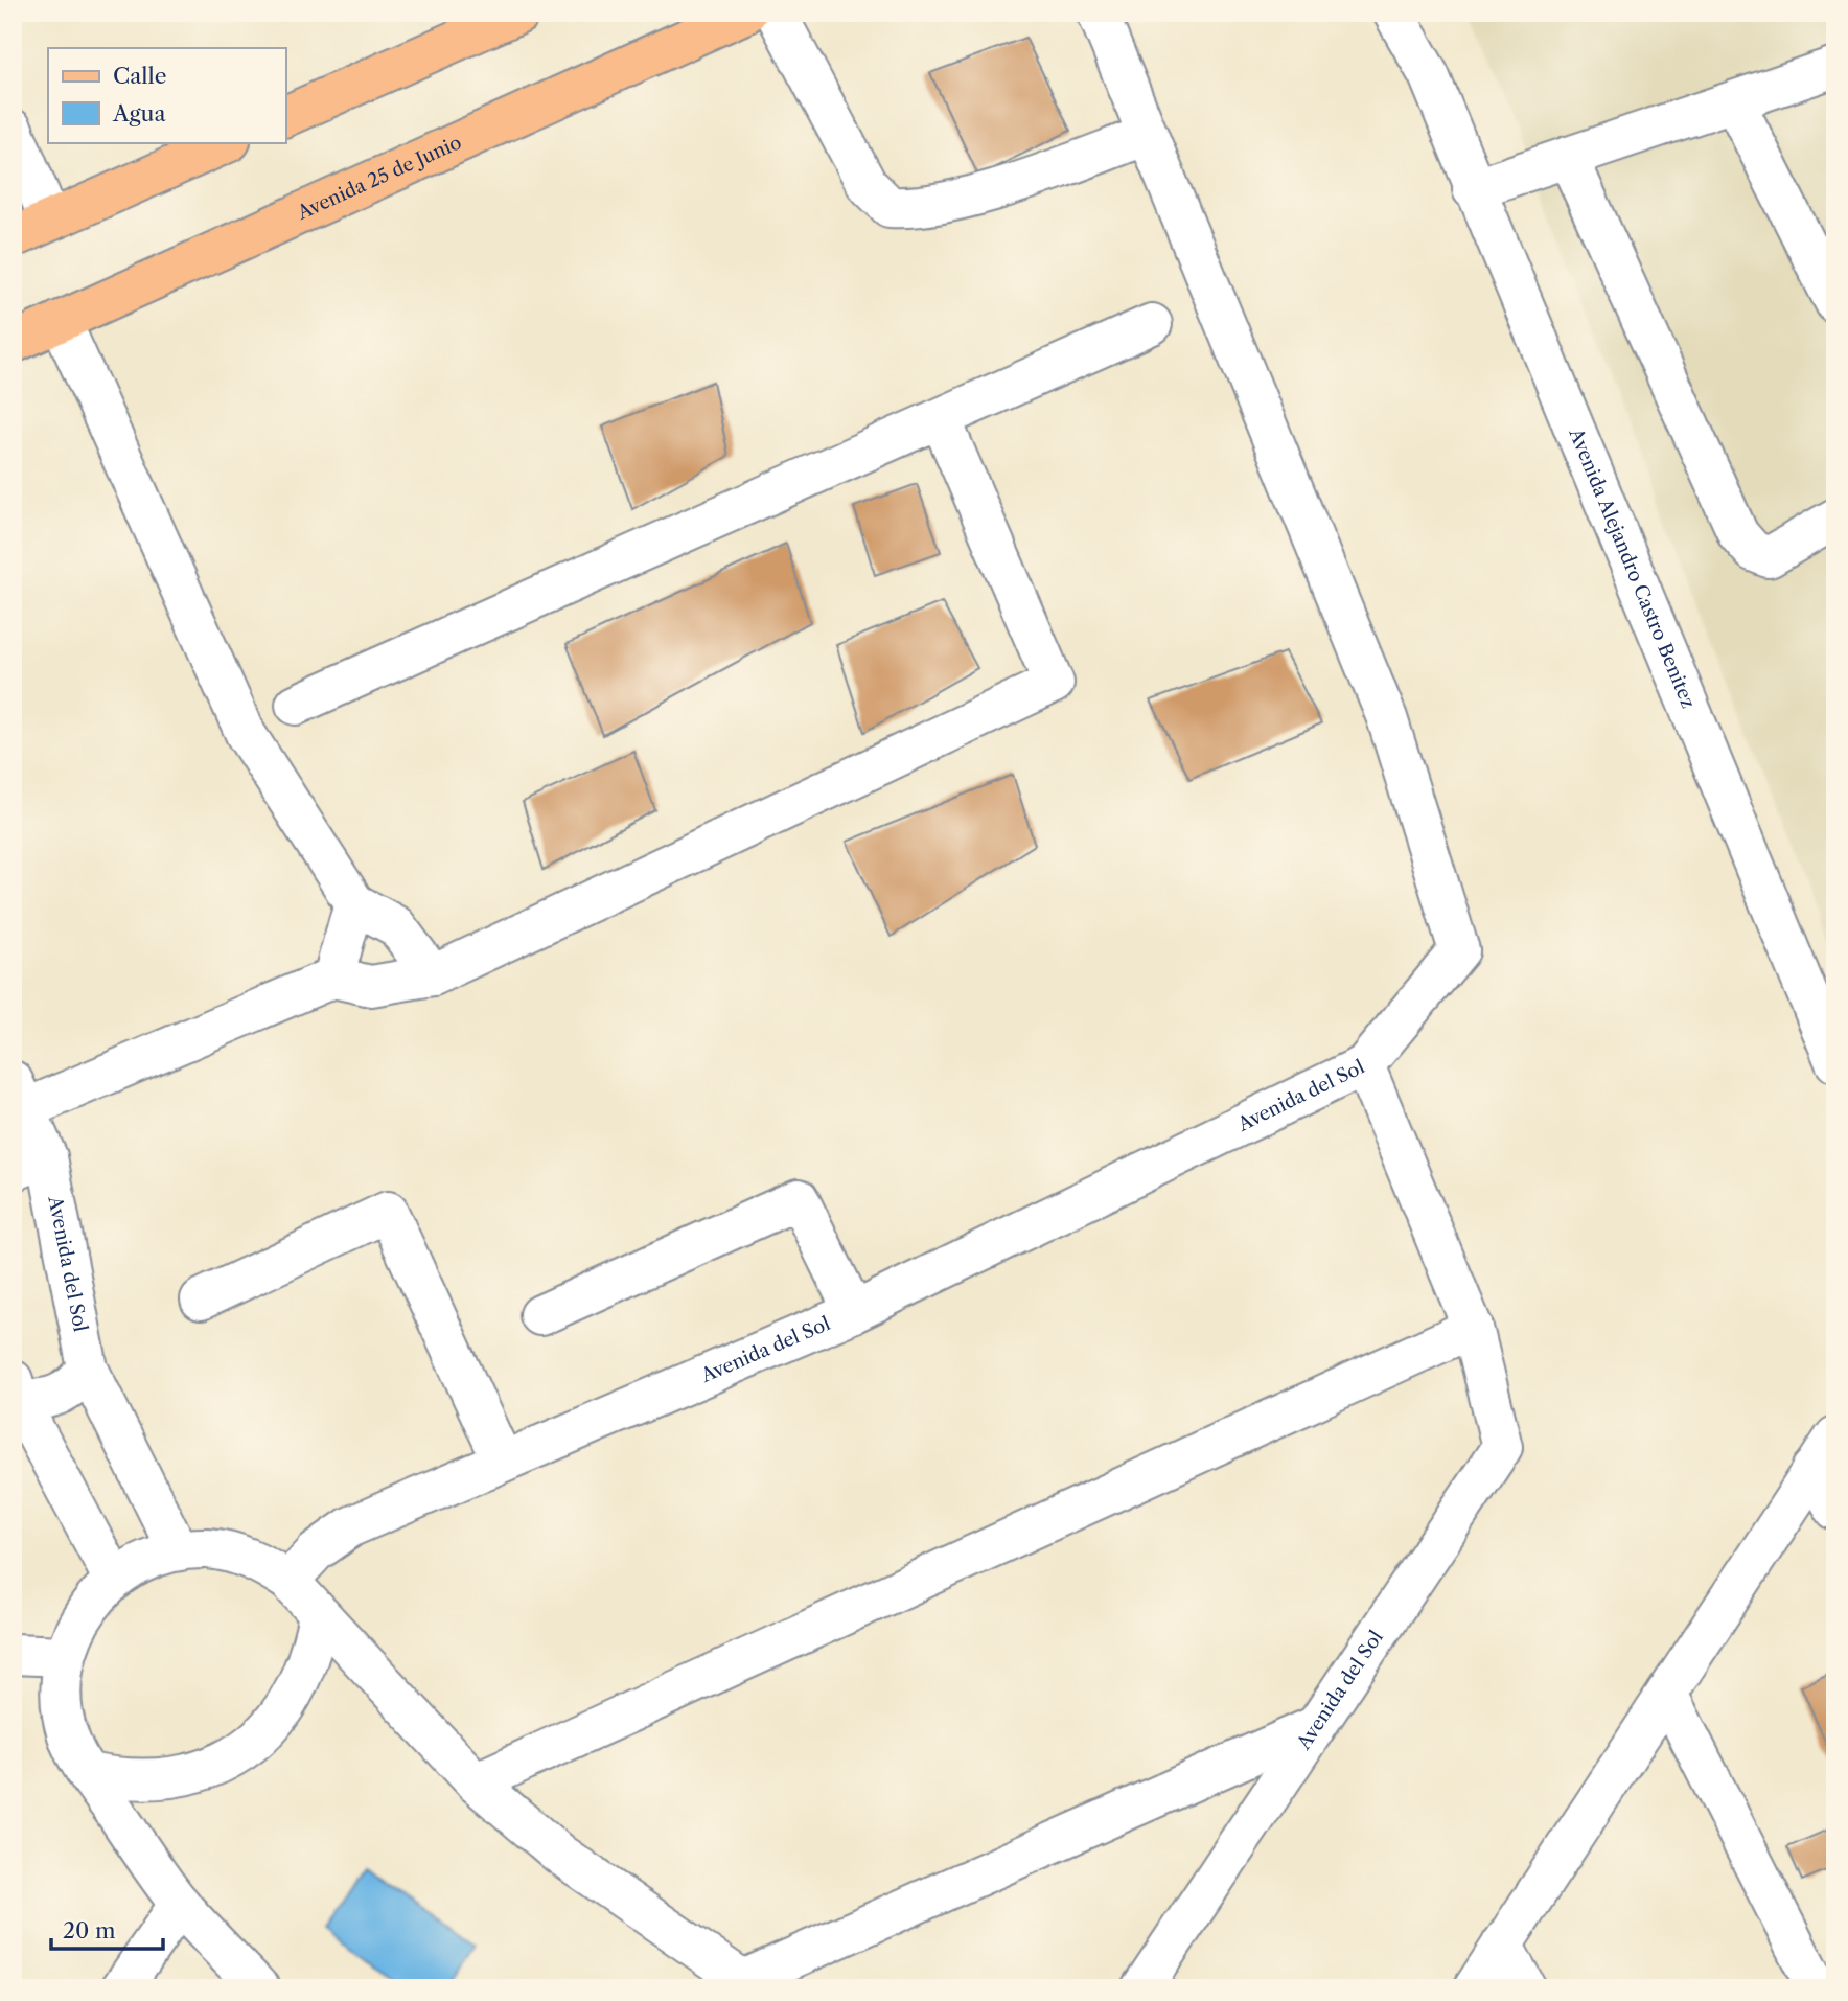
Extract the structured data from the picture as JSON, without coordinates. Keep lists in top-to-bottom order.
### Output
{
  "streets": {
    "main road": ["Avenida 25 de Junio"],
    "street": ["Avenida Alejandro Castro Benitez", "Avenida del Sol"]
  },
  "legend": ["Calle", "Agua"],
  "scale_bar": "20 m"
}
